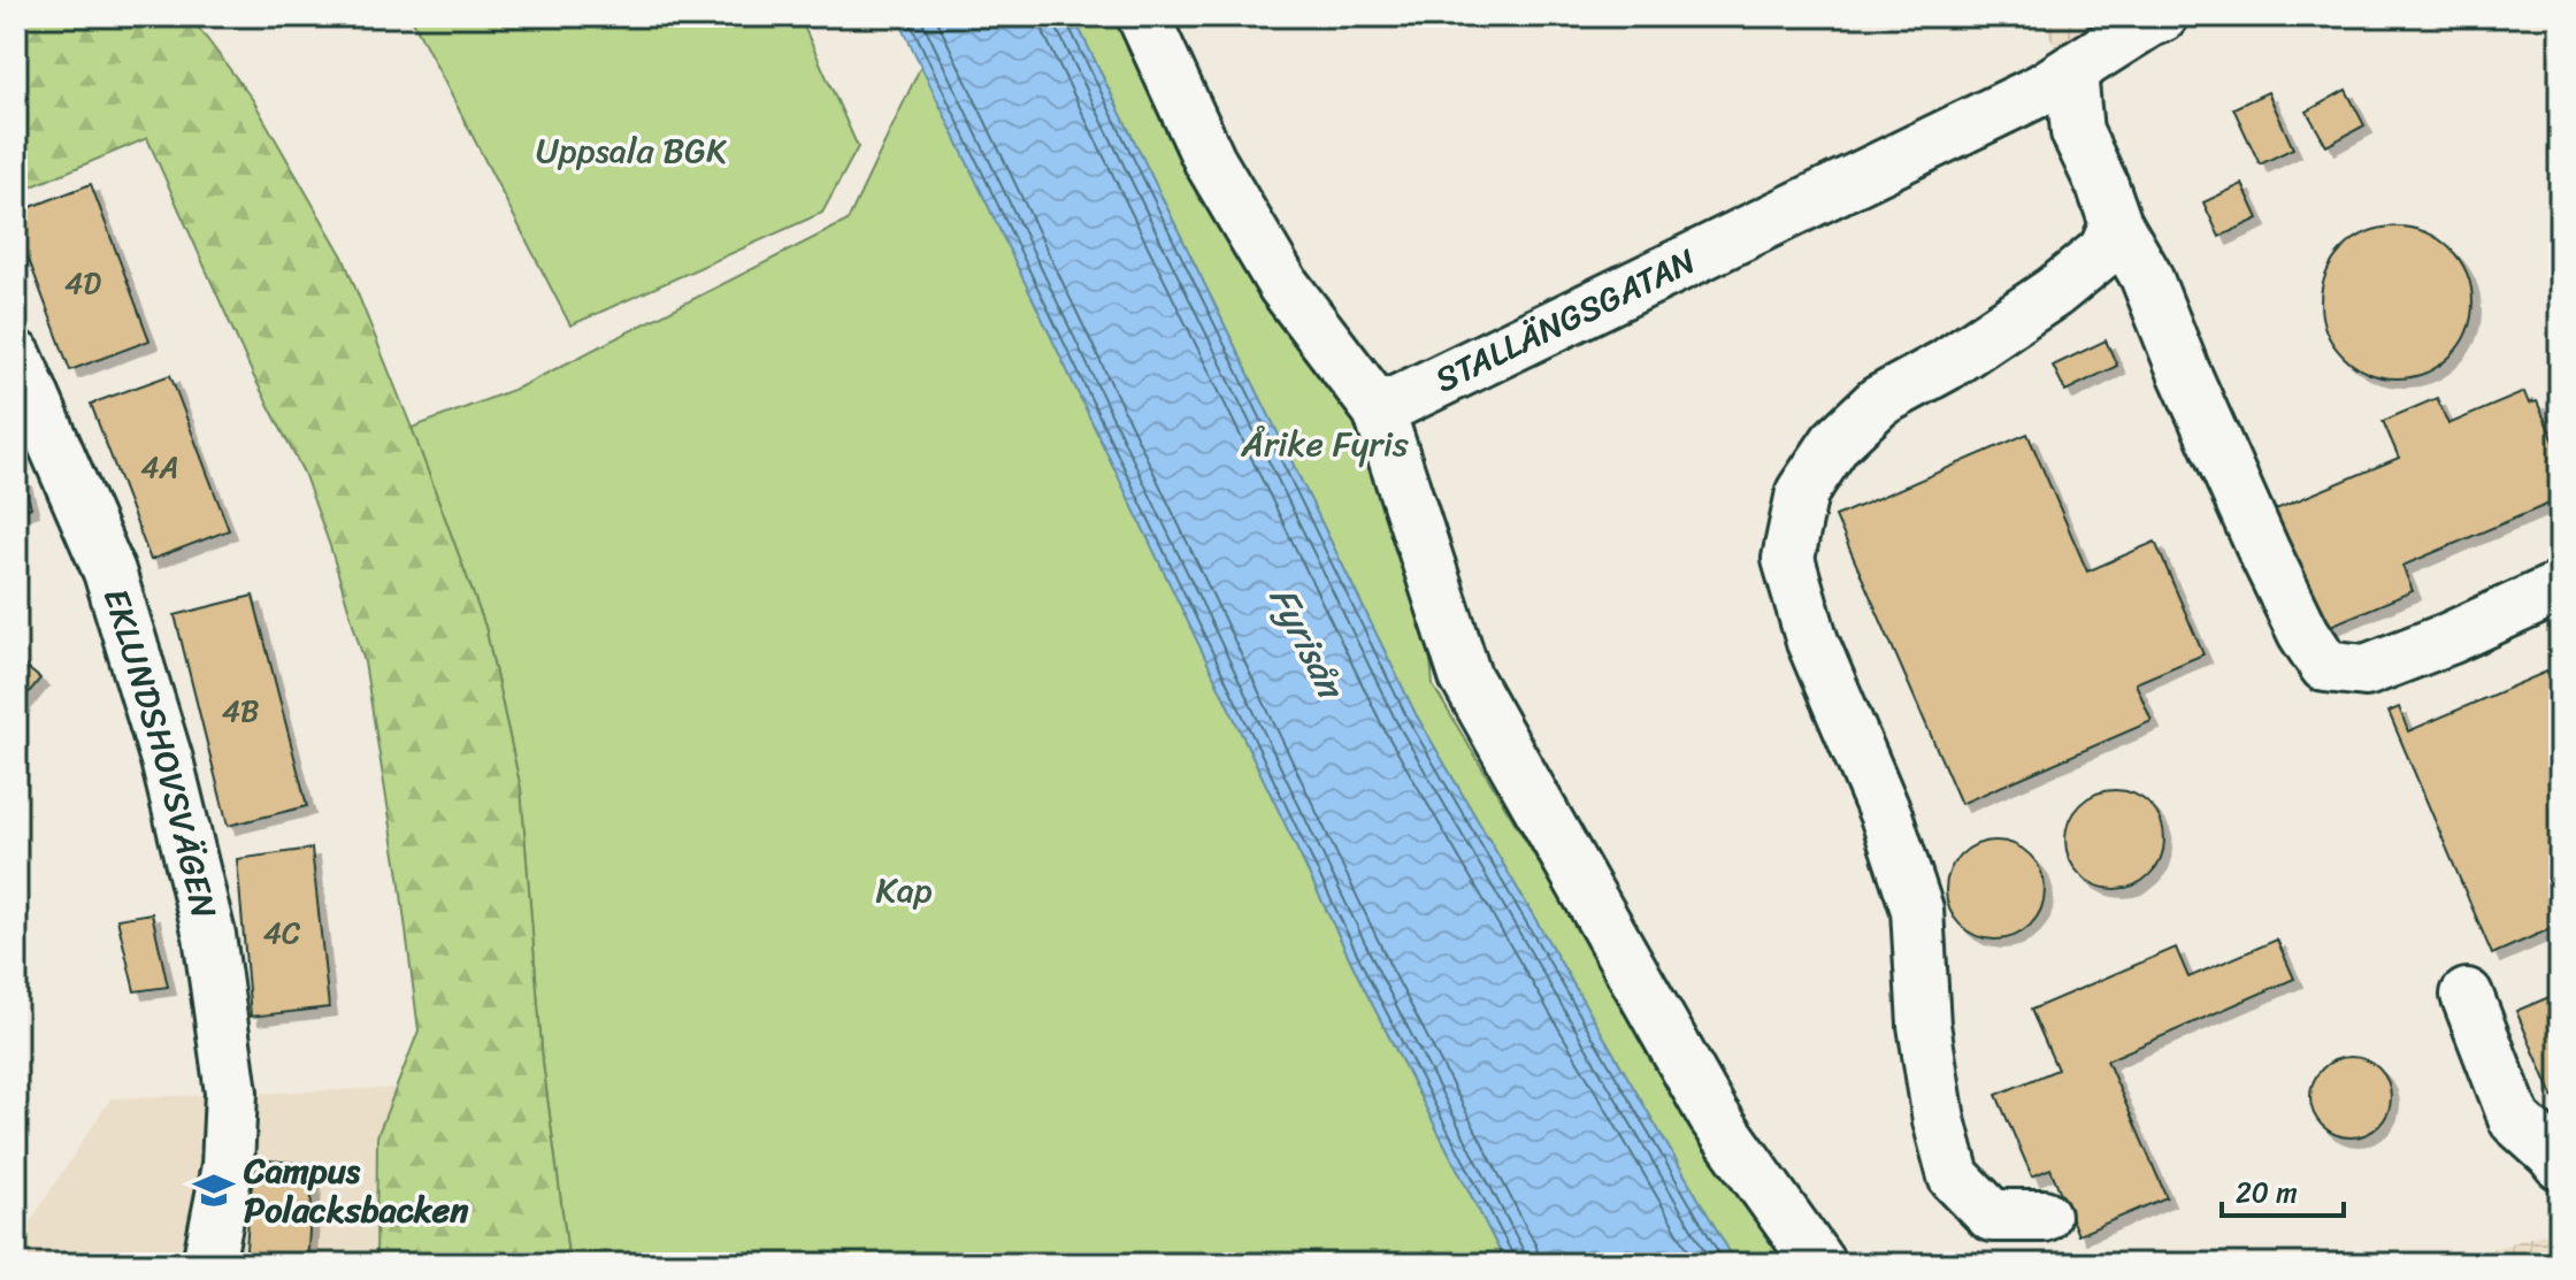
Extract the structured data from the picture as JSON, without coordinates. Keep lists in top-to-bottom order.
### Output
{
  "streets": {
    "street": ["STALLÄNGSGATAN", "EKLUNDSHOVSVÄGEN"]
  },
  "water": ["Fyrisån"],
  "parks": ["Uppsala BGK", "Årike Fyris", "Kap"],
  "places": {
    "school or university": ["Campus Polacksbacken"]
  },
  "house_numbers": [
    "4D",
    "4A",
    "4B",
    "4C"
  ],
  "scale_bar": "20 m"
}
